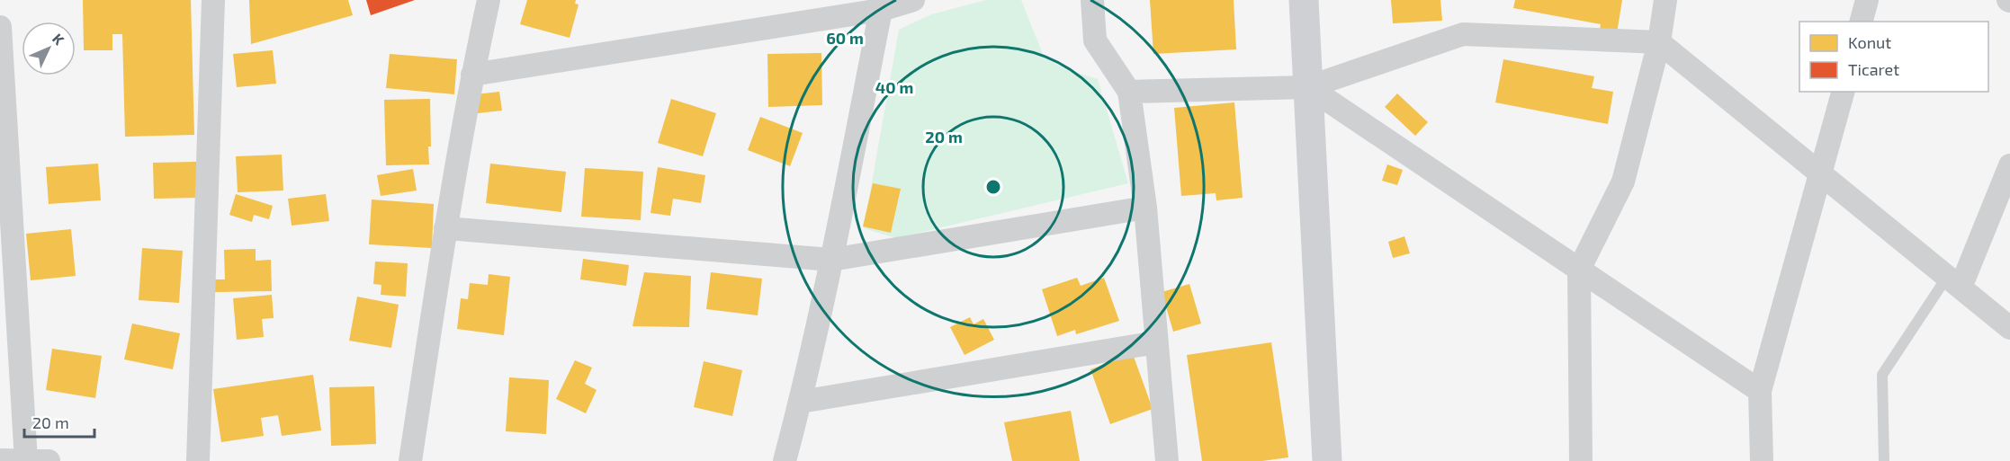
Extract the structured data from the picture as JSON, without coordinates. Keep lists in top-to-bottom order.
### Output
{
  "legend": ["Konut", "Ticaret"],
  "scale_bar": "20 m",
  "north": "top right",
  "rings": ["60 m", "40 m", "20 m"]
}
